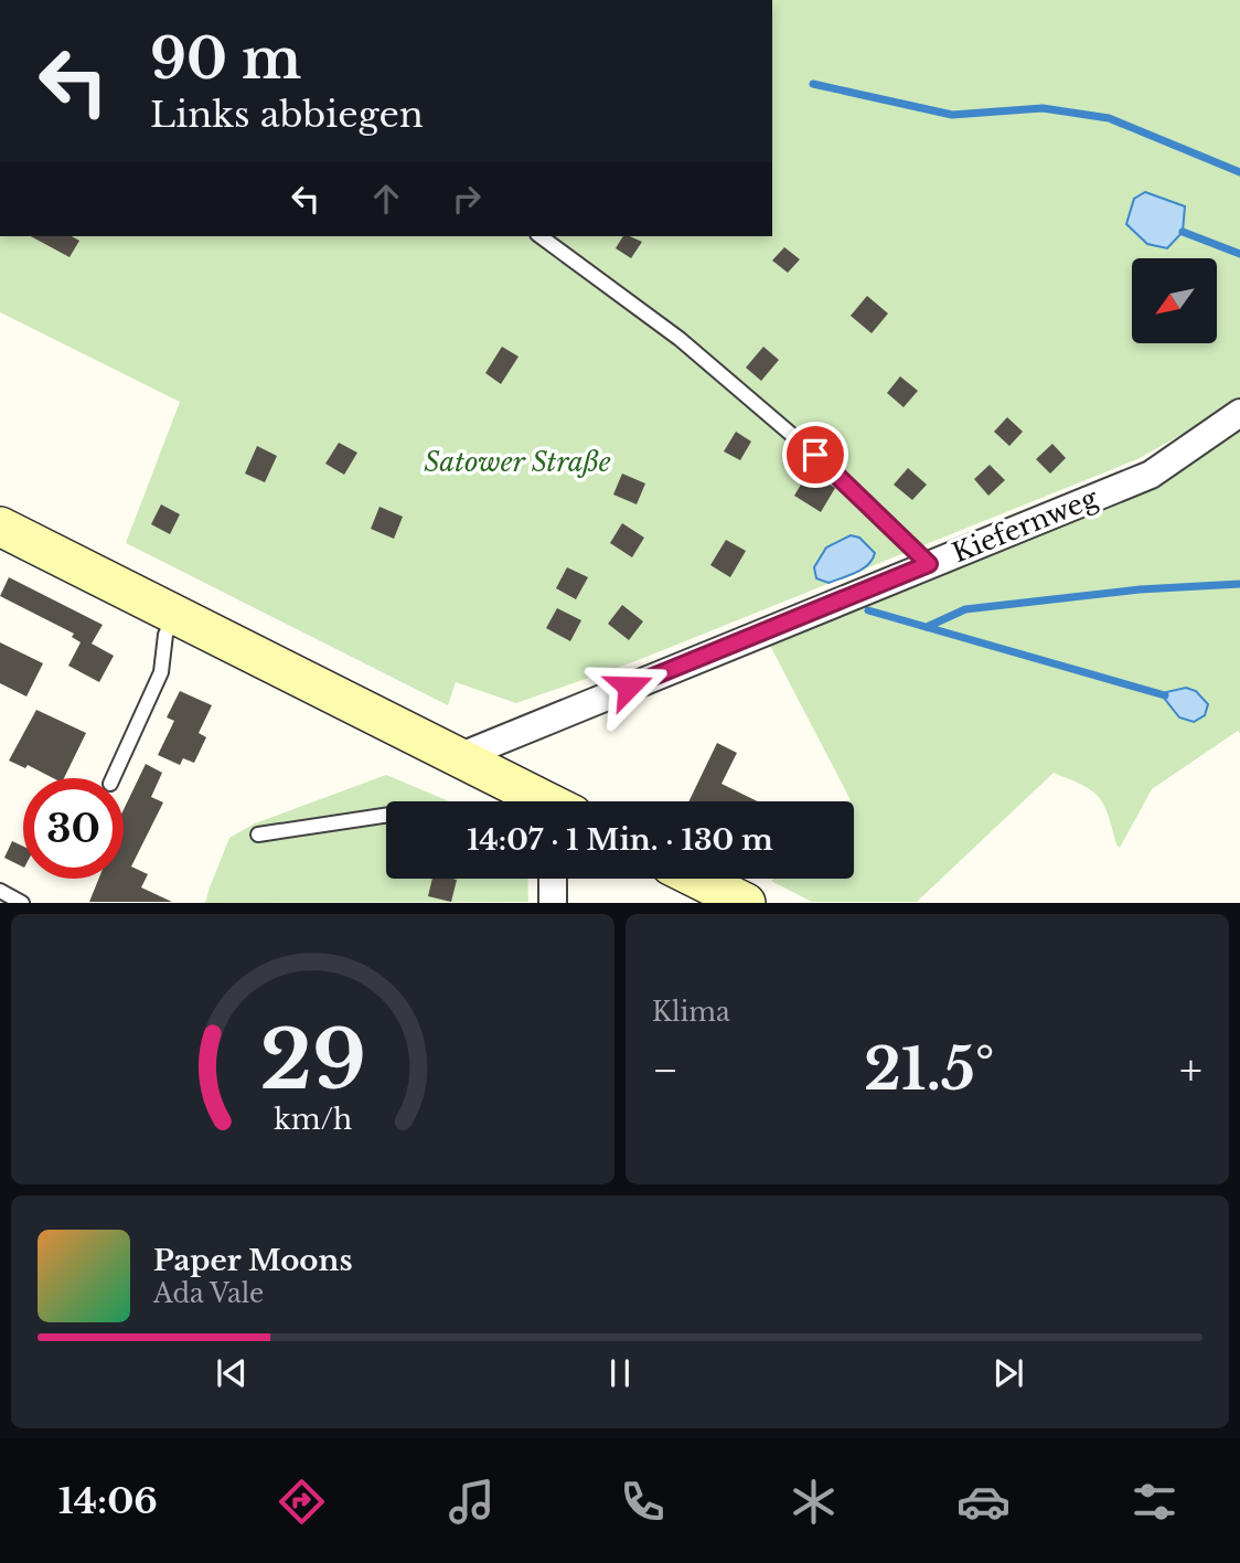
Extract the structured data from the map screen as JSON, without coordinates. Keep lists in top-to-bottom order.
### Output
{
  "streets": {
    "street": ["Kiefernweg"]
  },
  "parks": ["Satower Straße"],
  "north": "bottom left",
  "page": {
    "turn": ["90 m", "Links abbiegen"],
    "limit": "30",
    "trip": "14:07 · 1 Min. · 130 m",
    "tile": "Klima",
    "heat": ["−", "21.5°", "+"],
    "song": ["Paper Moons", "Ada Vale"],
    "tabs": "14:06",
    "gauge": ["29", "km/h"]
  }
}
